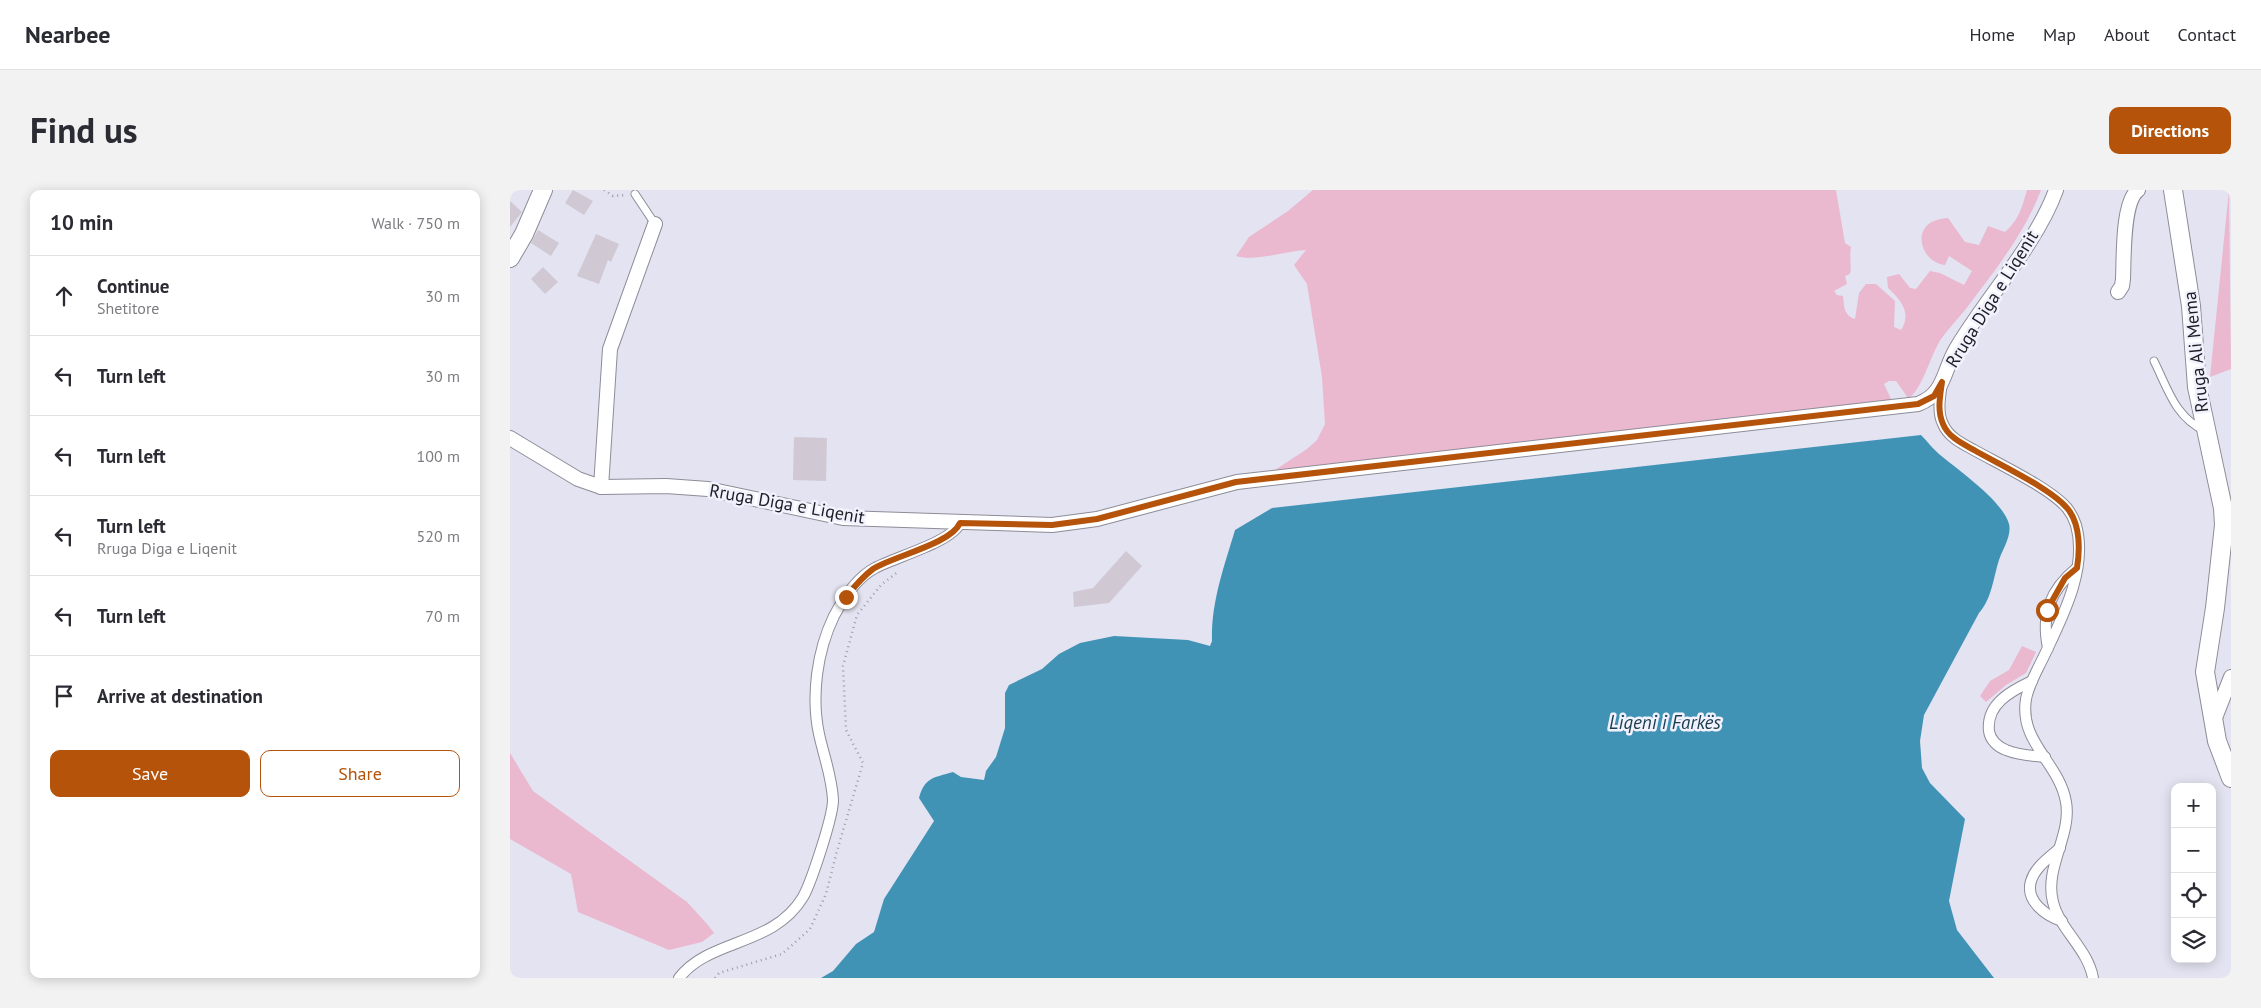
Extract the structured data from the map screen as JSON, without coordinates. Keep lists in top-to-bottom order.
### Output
{
  "streets": {
    "street": ["Rruga Diga e Liqenit", "Rruga Ali Mema"]
  },
  "water": ["Liqeni i Farkës"],
  "page": {
    "header": "Nearbee",
    "nav": [
      "Home",
      "Map",
      "About",
      "Contact"
    ],
    "title": "Find us",
    "buttons": [
      "Directions",
      ["Save", "Share"]
    ],
    "heading": ["10 min", "Walk · 750 m"],
    "list": [
      ["Continue", "Shetitore", "30 m"],
      ["Turn left", "30 m"],
      ["Turn left", "100 m"],
      ["Turn left", "Rruga Diga e Liqenit", "520 m"],
      ["Turn left", "70 m"],
      "Arrive at destination"
    ],
    "map_buttons": ["+", "−"]
  }
}
